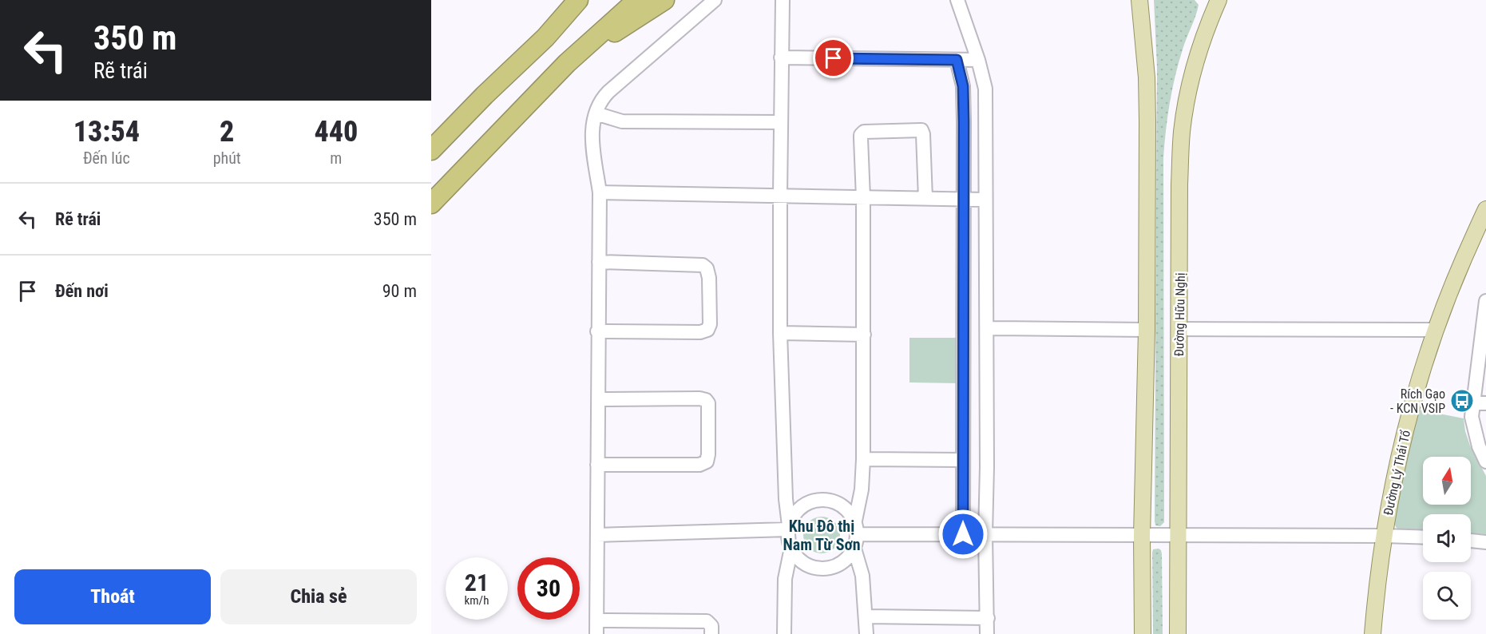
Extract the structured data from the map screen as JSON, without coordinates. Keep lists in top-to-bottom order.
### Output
{
  "streets": {
    "main road": ["Đường Hữu Nghị", "Đường Lý Thái Tổ"]
  },
  "districts": ["Khu Đô thị Nam Từ Sơn"],
  "places": {
    "bus stop": ["Rích Gạo - KCN VSIP"]
  },
  "north": "top",
  "page": {
    "turn": ["350 m", "Rẽ trái"],
    "eta": [
      "13:54",
      "Đến lúc",
      "2",
      "phút",
      "440",
      "m"
    ],
    "list": [
      {
        "name": "Rẽ trái",
        "value": "350 m"
      },
      {
        "name": "Đến nơi",
        "value": "90 m"
      }
    ],
    "speed": "21 km/h",
    "limit": "30",
    "buttons": ["Thoát", "Chia sẻ"]
  }
}
